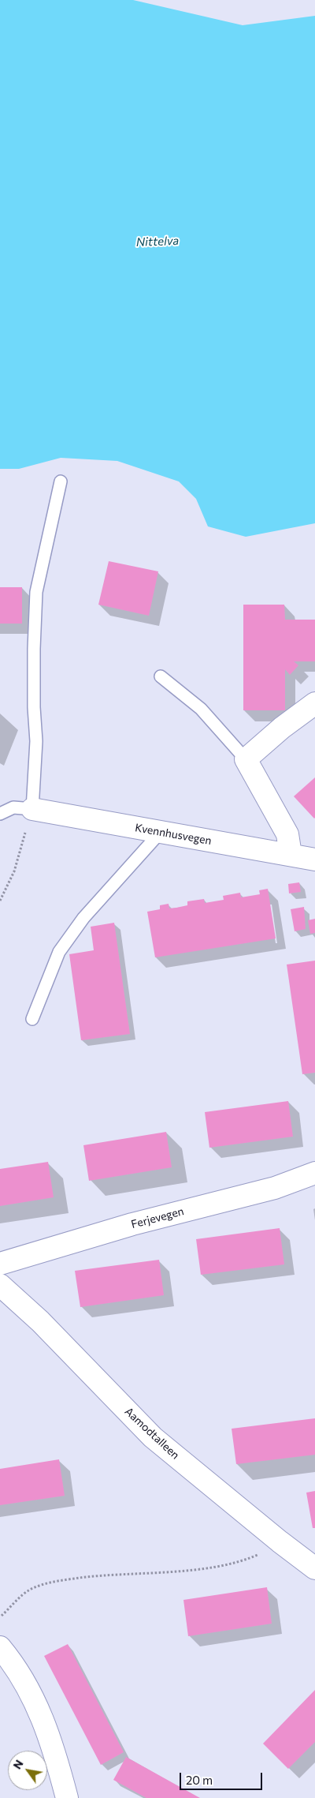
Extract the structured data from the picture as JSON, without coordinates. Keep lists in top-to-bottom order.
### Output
{
  "streets": {
    "street": ["Kvennhusvegen", "Ferjevegen", "Aamodtalleen"]
  },
  "water": ["Nittelva"],
  "scale_bar": "20 m",
  "north": "top left"
}
